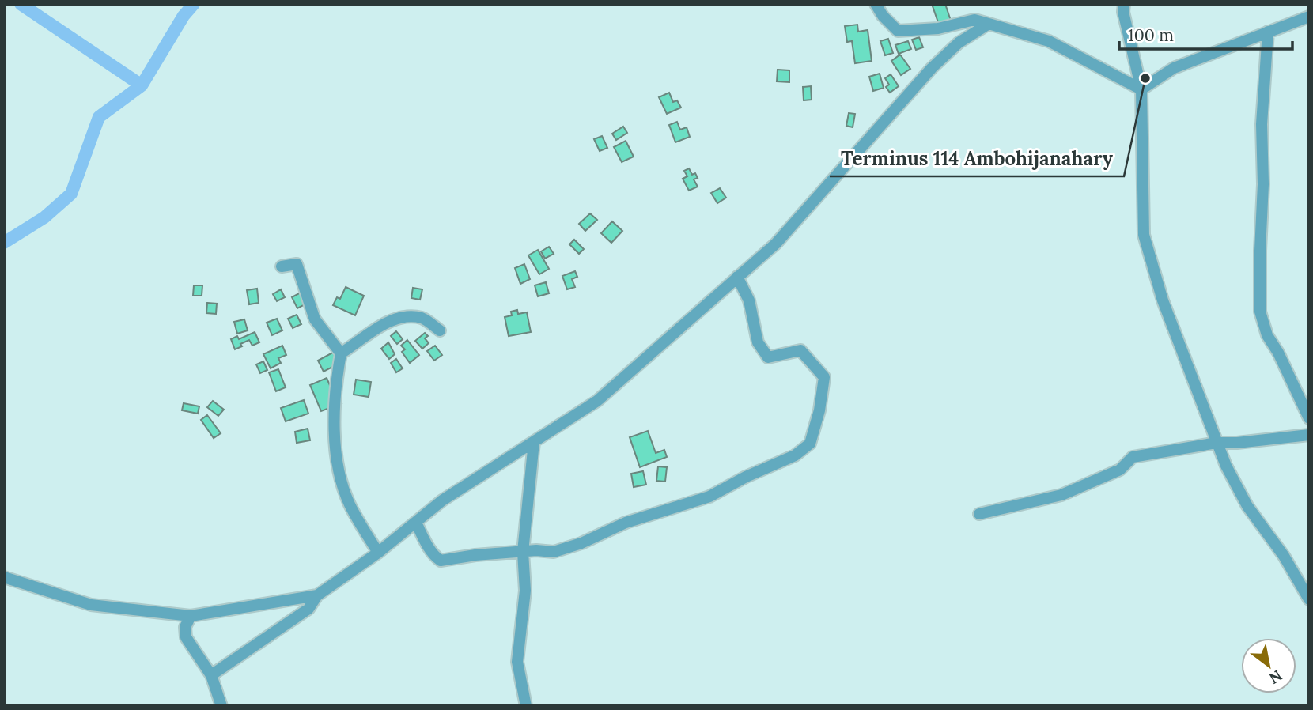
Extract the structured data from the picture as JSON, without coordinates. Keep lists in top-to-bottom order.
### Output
{
  "places": ["Terminus 114 Ambohijanahary"],
  "scale_bar": "100 m",
  "north": "bottom right"
}
